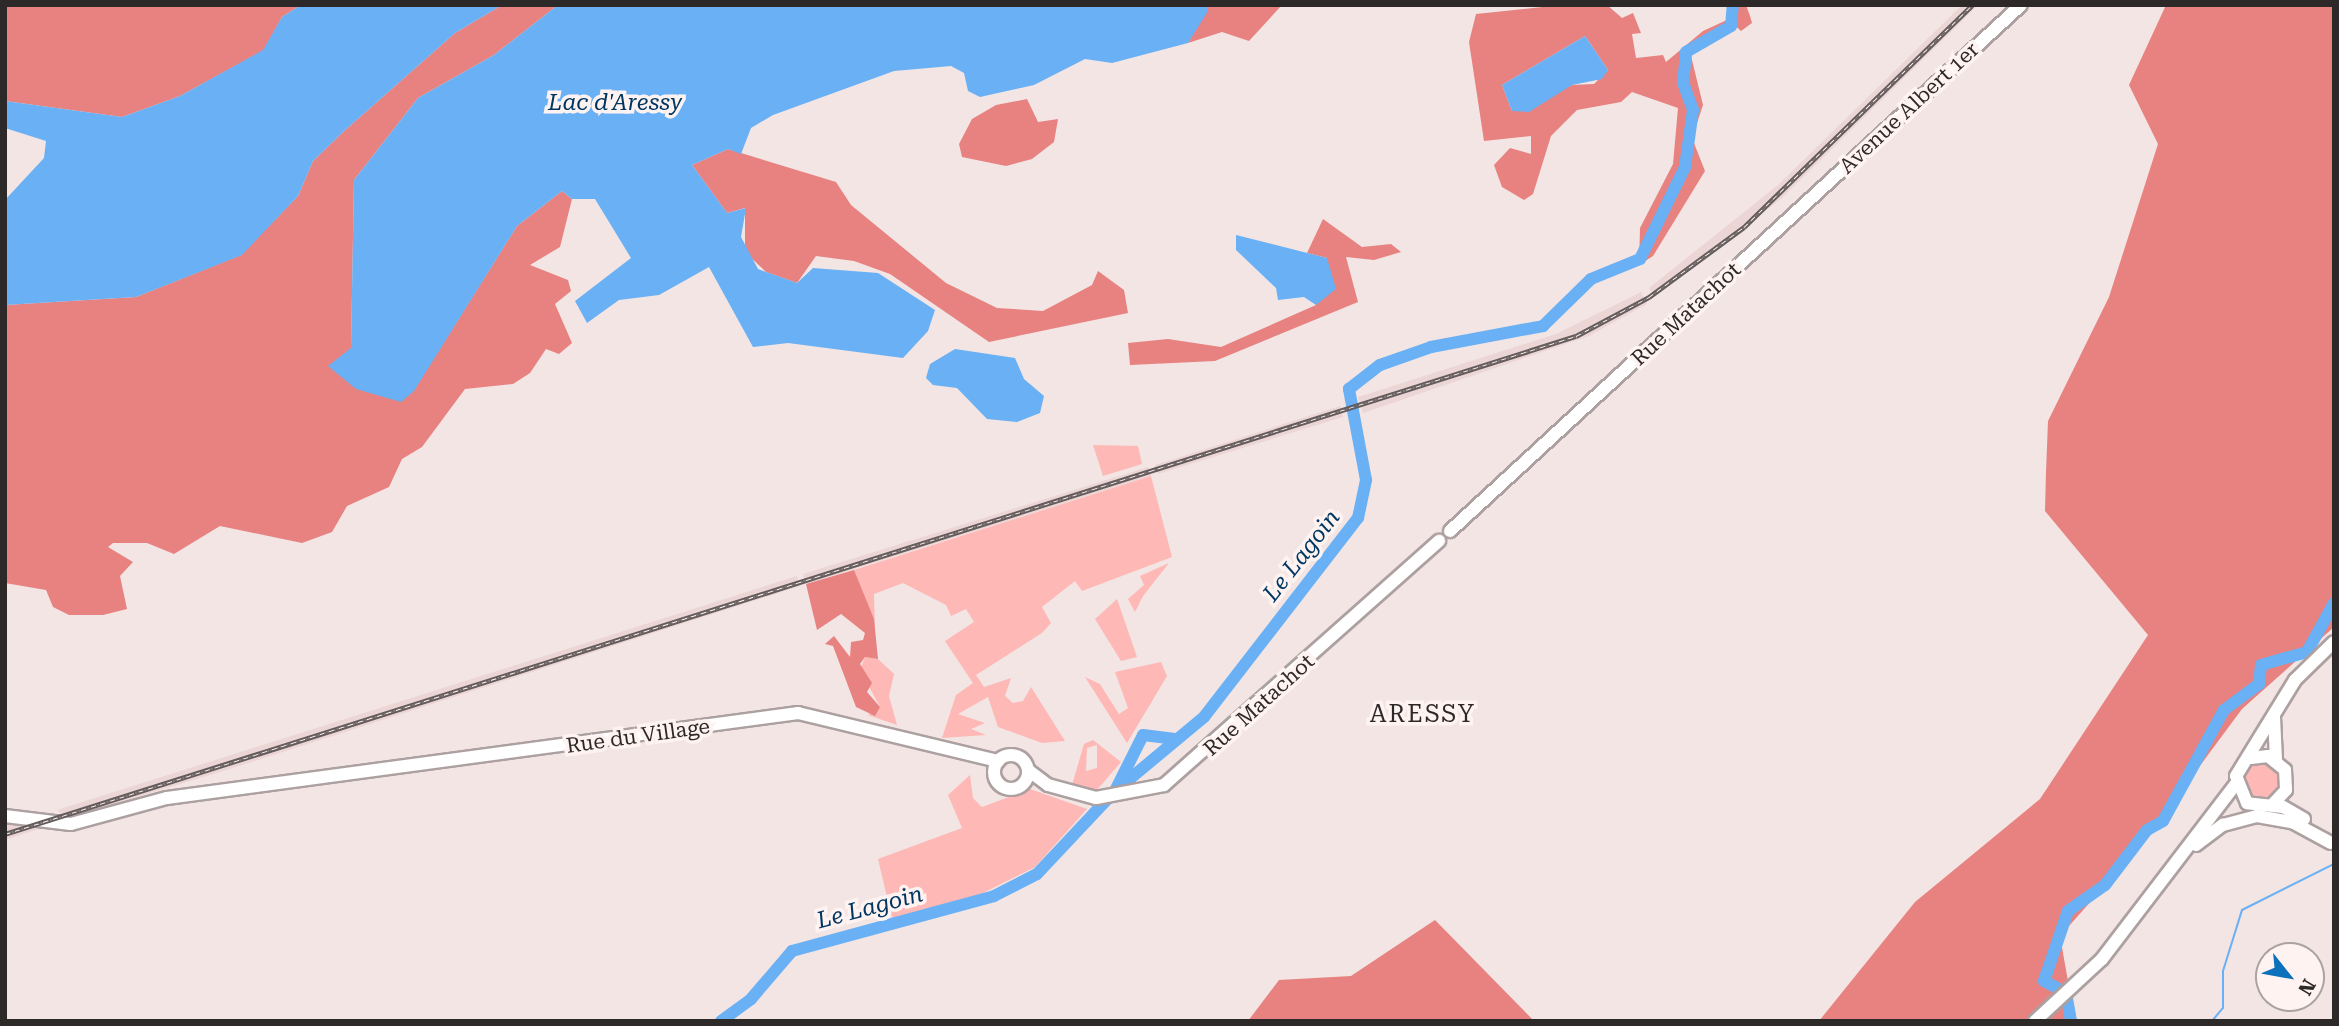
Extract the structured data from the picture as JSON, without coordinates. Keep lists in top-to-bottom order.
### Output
{
  "streets": {
    "main road": ["Avenue Albert 1er", "Rue Matachot", "Rue du Village"]
  },
  "crossings": [
    ["Avenue Albert 1er", "Rue Matachot"],
    ["Rue Matachot", "Rue du Village"]
  ],
  "districts": ["ARESSY"],
  "water": ["Lac d'Aressy", "Le Lagoin"],
  "north": "bottom right"
}
